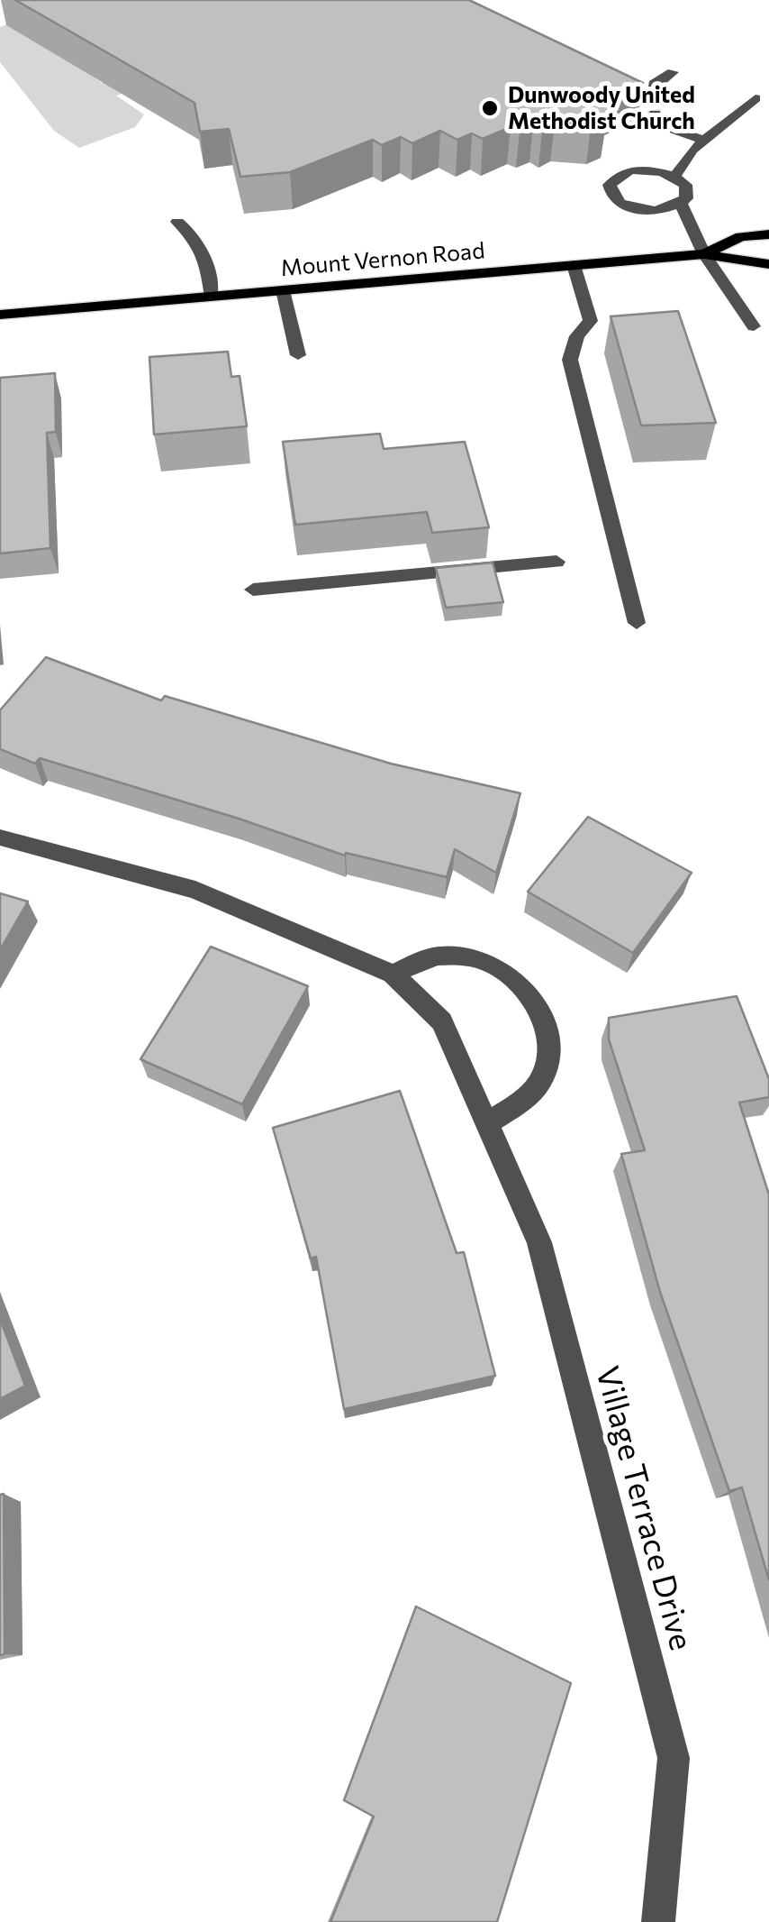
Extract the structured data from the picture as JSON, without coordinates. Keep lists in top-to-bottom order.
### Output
{
  "streets": {
    "main road": ["Mount Vernon Road"],
    "street": ["Village Terrace Drive"]
  },
  "places": ["Dunwoody United Methodist Church"]
}
